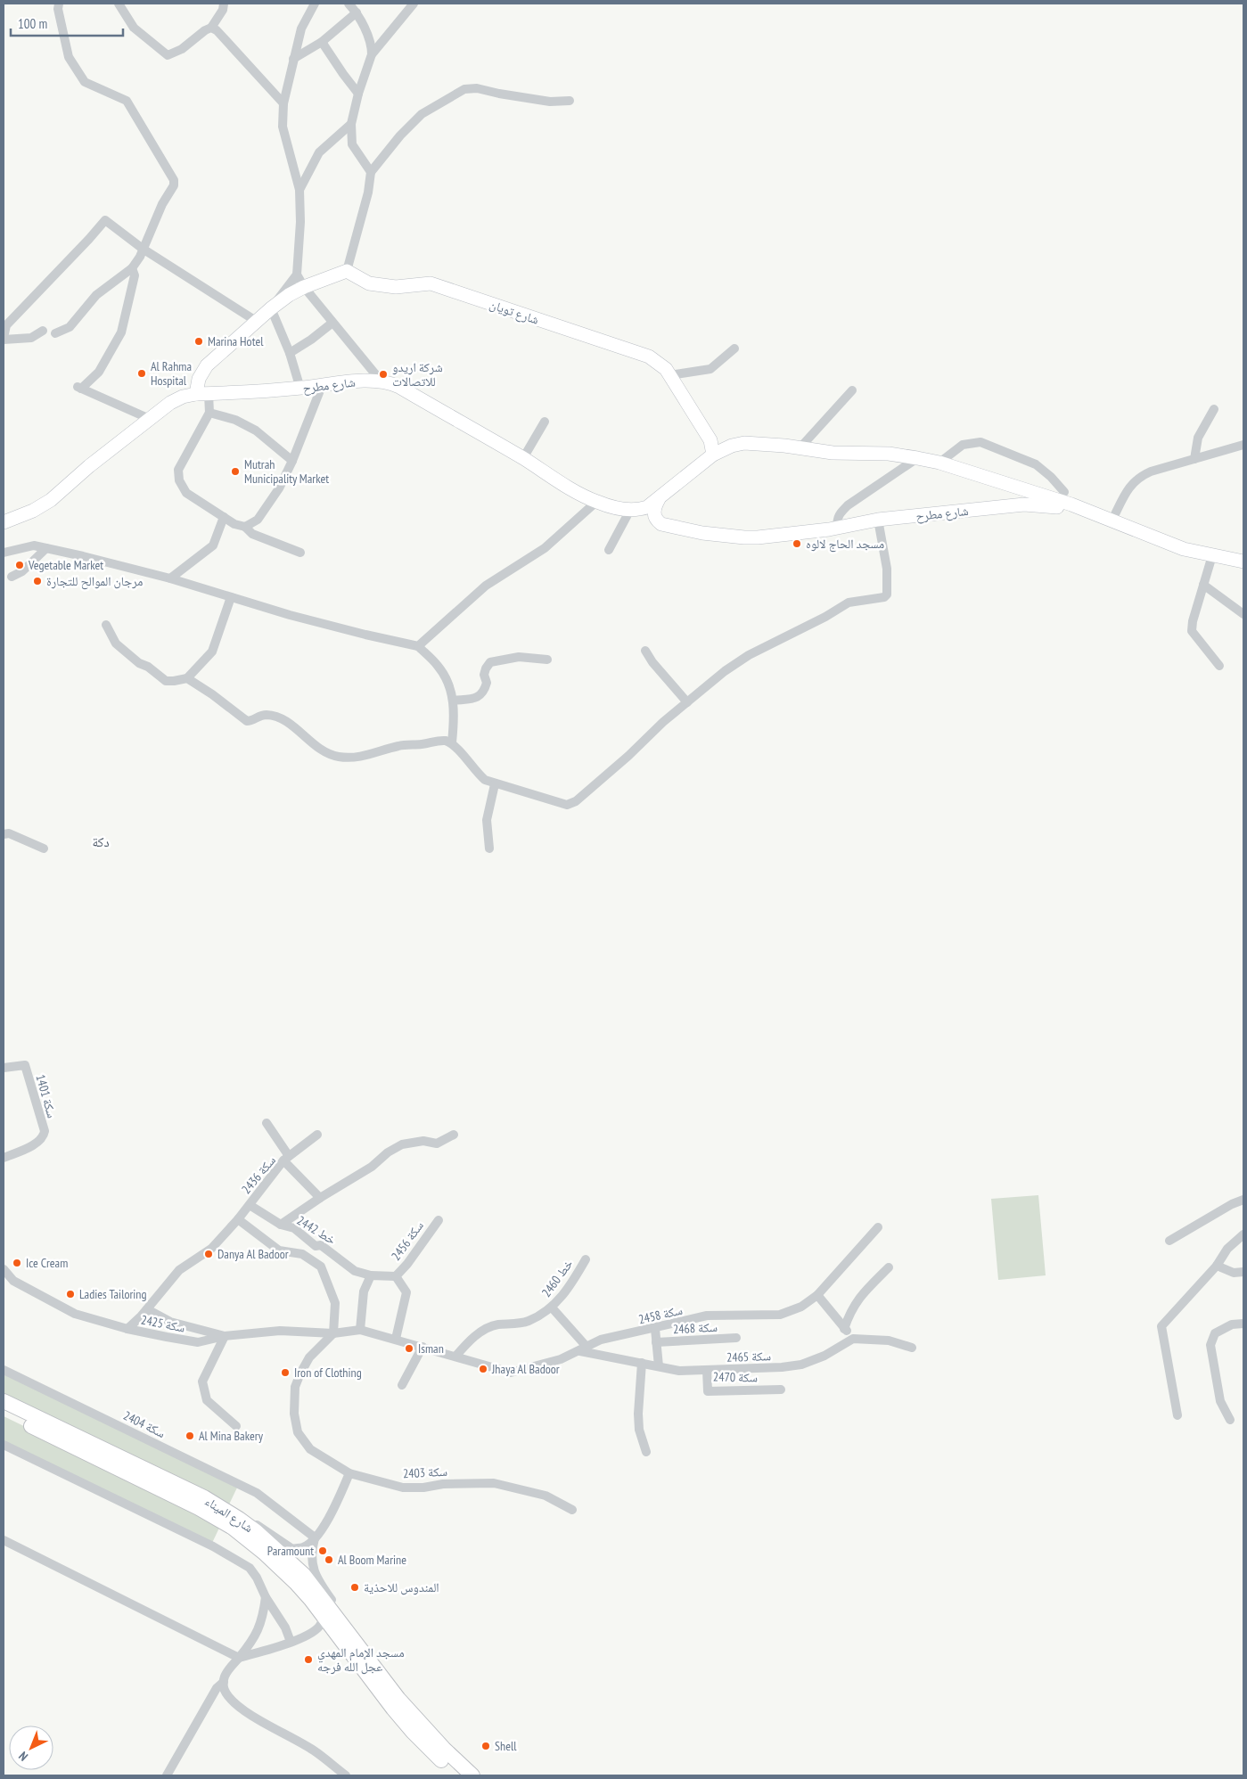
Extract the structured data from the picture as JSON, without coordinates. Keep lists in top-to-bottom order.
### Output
{
  "streets": {
    "main road": ["شارع تويان", "شارع مطرح", "شارع الميناء"],
    "street": [
      "1401 سكة",
      "سكة 2436",
      "2442 خط",
      "سكة 2456",
      "2460 خط",
      "سكة 2458",
      "سكة 2425",
      "سكة 2468",
      "سكة 2465",
      "سكة 2470",
      "سكة 2404",
      "سكة 2403"
    ]
  },
  "crossings": [
    ["شارع تويان", "شارع مطرح"],
    ["سكة 2436", "2442 خط"],
    ["سكة 2436", "سكة 2425"],
    ["2442 خط", "سكة 2456"],
    ["سكة 2456", "سكة 2458"],
    ["2460 خط", "سكة 2458"],
    ["سكة 2458", "سكة 2425"],
    ["سكة 2458", "سكة 2465"],
    ["سكة 2458", "سكة 2403"],
    ["سكة 2425", "سكة 2403"],
    ["سكة 2465", "سكة 2470"]
  ],
  "districts": ["دكة"],
  "places": [
    "Marina Hotel",
    "Al Rahma Hospital",
    "شركة اريدو للاتصالات",
    "Mutrah Municipality Market",
    "مسجد الحاج لالوه",
    "Vegetable Market",
    "مرجان الموالح للتجارة",
    "Danya Al Badoor",
    "Ice Cream",
    "Ladies Tailoring",
    "Isman",
    "Jhaya Al Badoor",
    "Iron of Clothing",
    "Al Mina Bakery",
    "Paramount",
    "Al Boom Marine",
    "المندوس للاحذية",
    "مسجد الإمام المهدي عجل الله فرجه",
    "Shell"
  ],
  "scale_bar": "100 m",
  "north": "bottom left"
}
